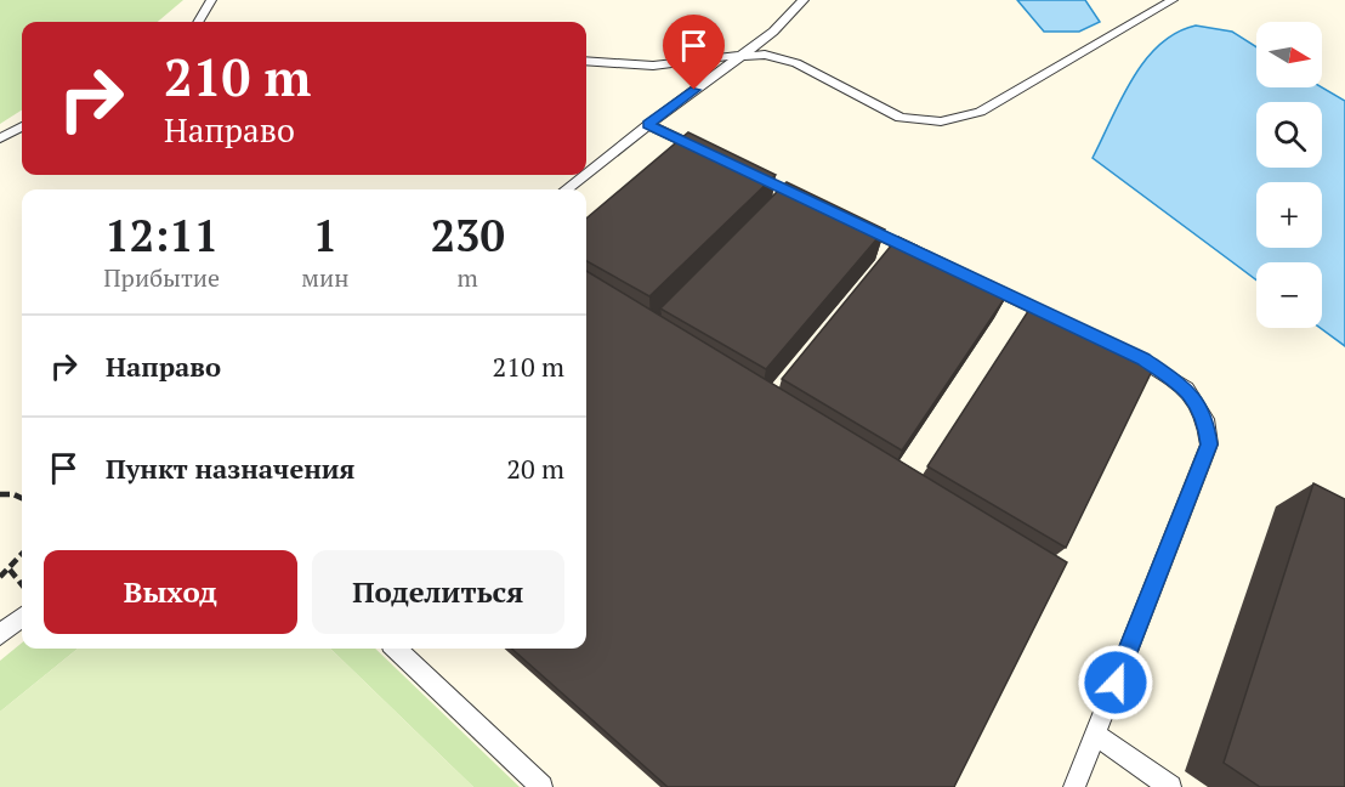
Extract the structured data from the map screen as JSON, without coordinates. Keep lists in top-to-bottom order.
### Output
{
  "north": "right",
  "page": {
    "map_buttons": ["+", "−"],
    "turn": ["210 m", "Направо"],
    "eta": [
      "12:11",
      "Прибытие",
      "1",
      "мин",
      "230",
      "m"
    ],
    "list": [
      {
        "name": "Направо",
        "value": "210 m"
      },
      {
        "name": "Пункт назначения",
        "value": "20 m"
      }
    ],
    "buttons": ["Выход", "Поделиться"]
  }
}
